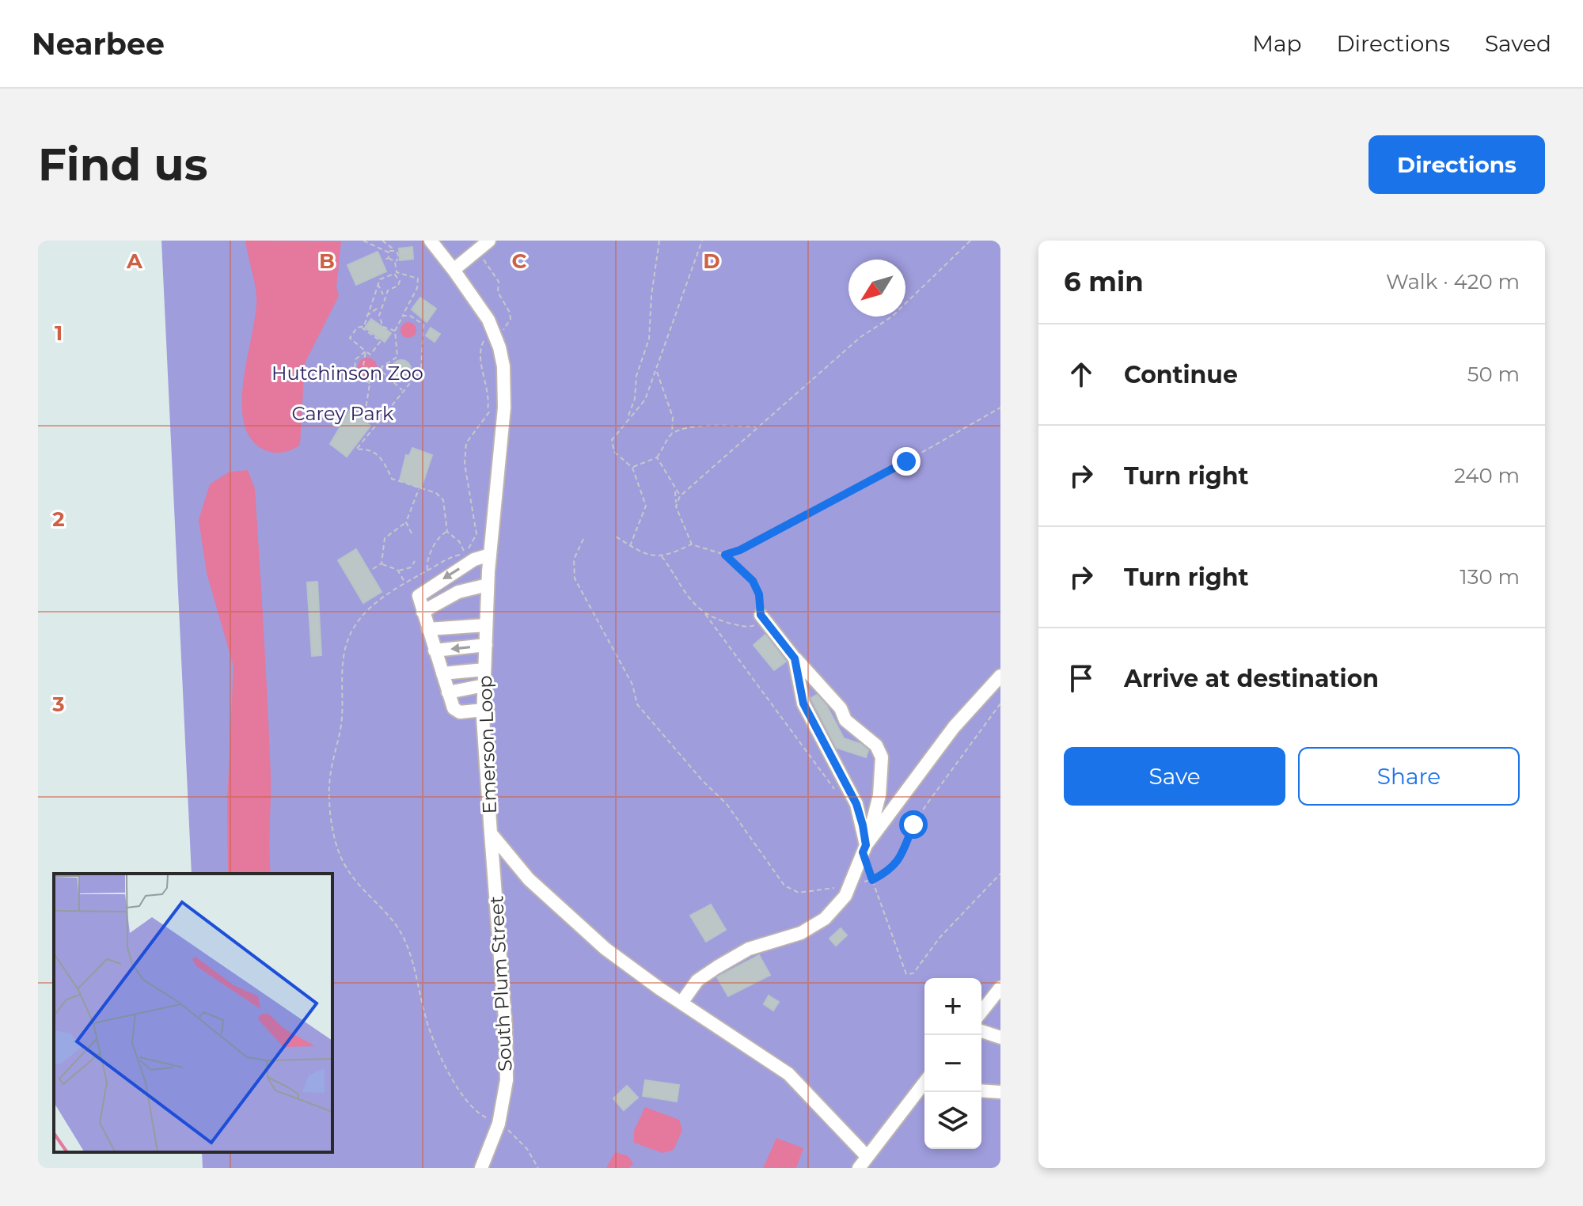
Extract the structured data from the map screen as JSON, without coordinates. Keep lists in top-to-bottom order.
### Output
{
  "streets": {
    "street": ["Emerson Loop", "South Plum Street"]
  },
  "crossings": [
    ["Emerson Loop", "South Plum Street"]
  ],
  "parks": ["Hutchinson Zoo", "Carey Park"],
  "north": "bottom left",
  "page": {
    "header": "Nearbee",
    "nav": ["Map", "Directions", "Saved"],
    "buttons": [
      "Directions",
      ["Save", "Share"]
    ],
    "title": "Find us",
    "heading": ["6 min", "Walk · 420 m"],
    "list": [
      ["Continue", "50 m"],
      ["Turn right", "240 m"],
      ["Turn right", "130 m"],
      "Arrive at destination"
    ],
    "map_buttons": ["+", "−"]
  },
  "grid": {
    "columns": [
      "A",
      "B",
      "C",
      "D"
    ],
    "rows": ["1", "2", "3"]
  }
}
